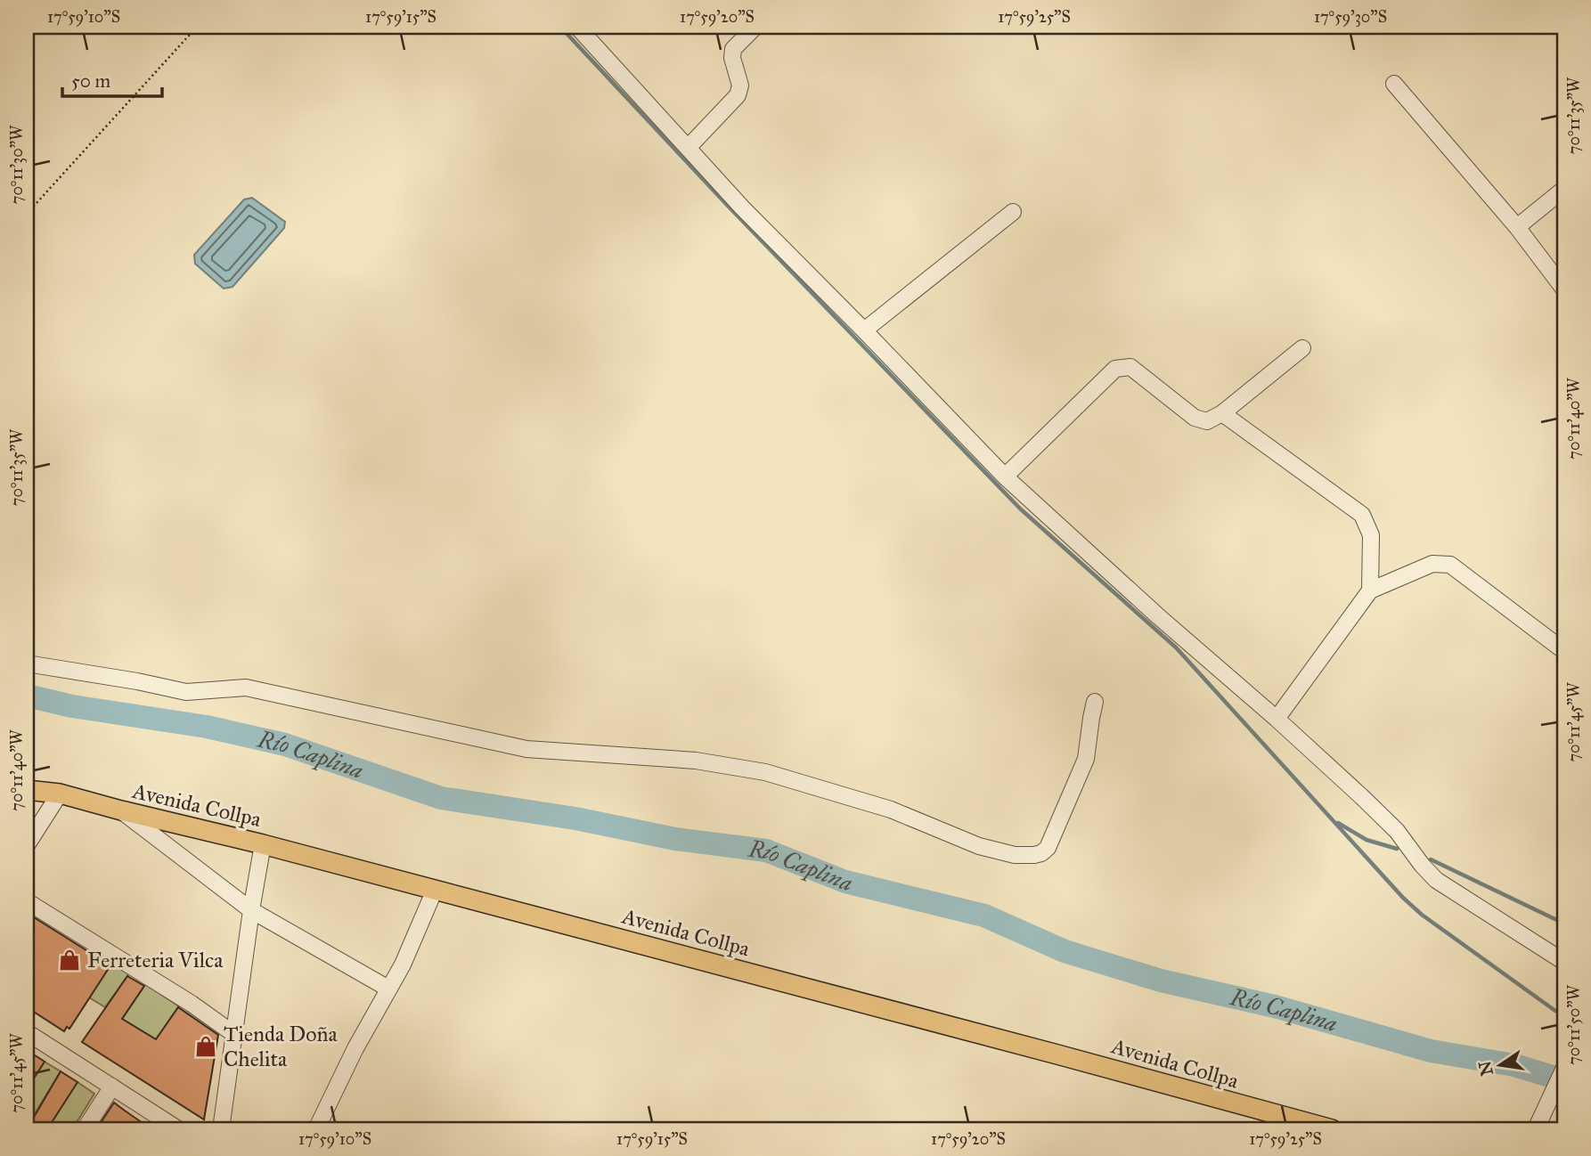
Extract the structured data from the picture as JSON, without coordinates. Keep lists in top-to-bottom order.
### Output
{
  "streets": {
    "main road": ["Avenida Collpa"]
  },
  "water": ["Río Caplina"],
  "places": {
    "shop": ["Ferreteria Vilca", "Tienda Doña Chelita"]
  },
  "scale_bar": "50 m",
  "north": "left",
  "coordinates": [
    "17°59'10\"S",
    "17°59'15\"S",
    "17°59'20\"S",
    "17°59'25\"S",
    "17°59'30\"S",
    "70°11'35\"W",
    "70°11'30\"W",
    "70°11'40\"W",
    "70°11'45\"W",
    "70°11'50\"W"
  ]
}
